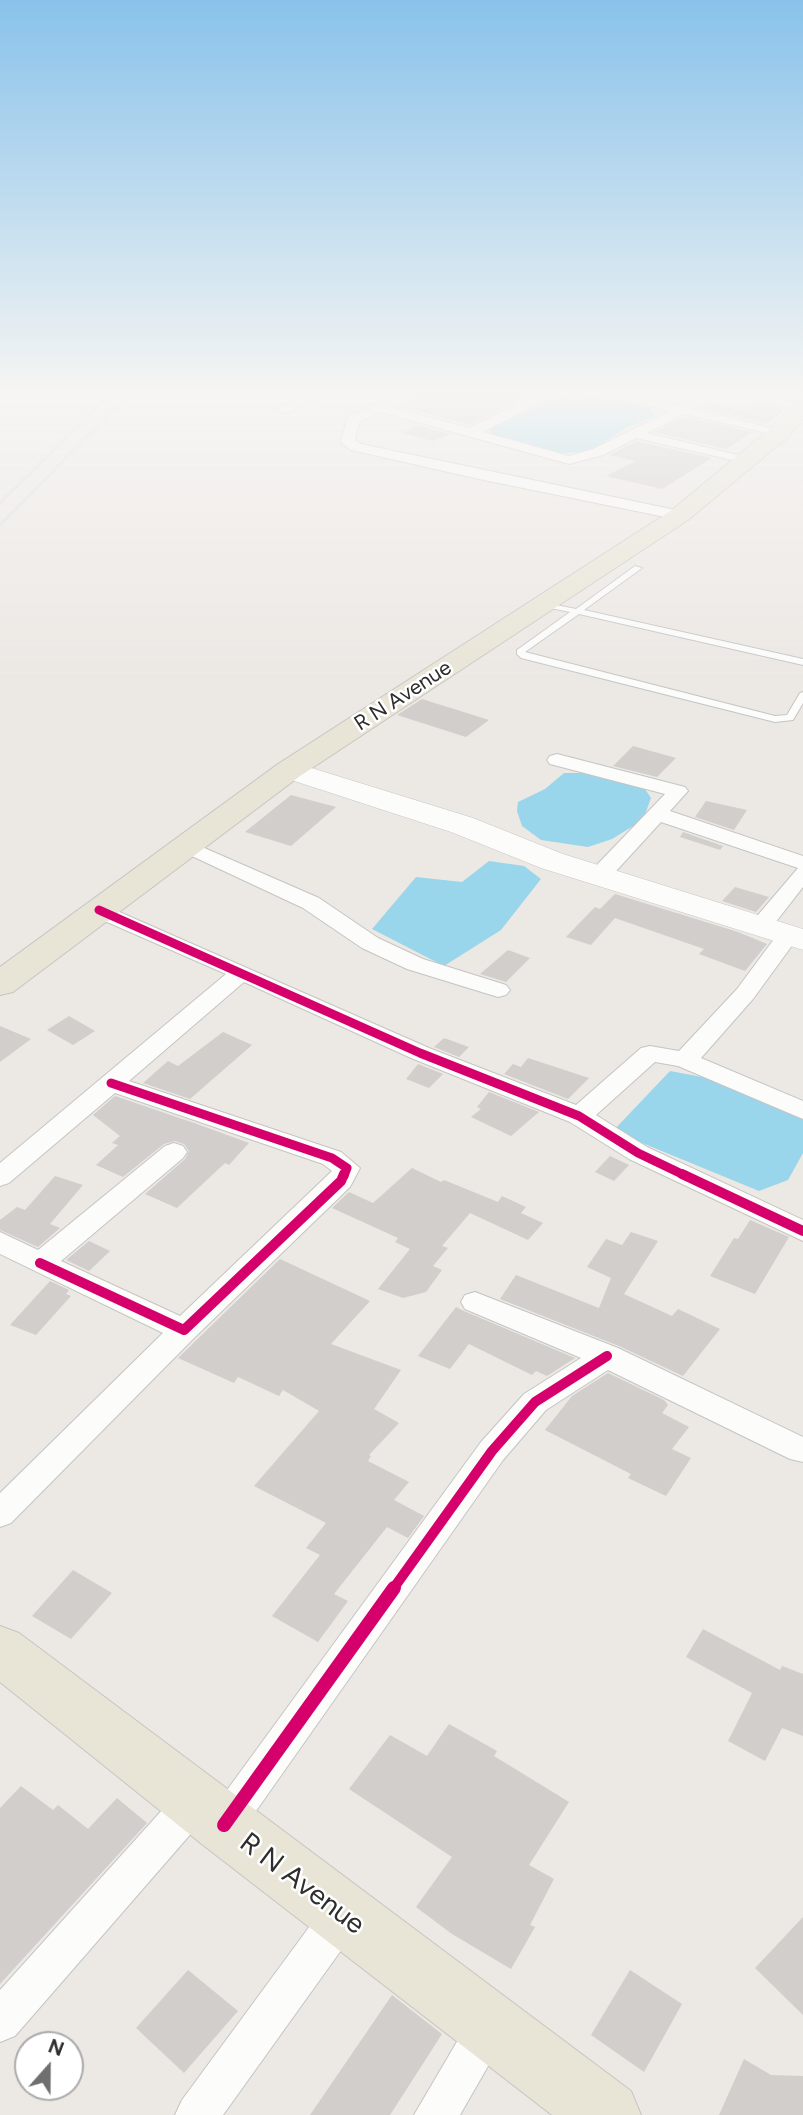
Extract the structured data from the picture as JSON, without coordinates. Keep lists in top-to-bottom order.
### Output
{
  "streets": {
    "main road": ["R N Avenue"]
  },
  "north": "top"
}
